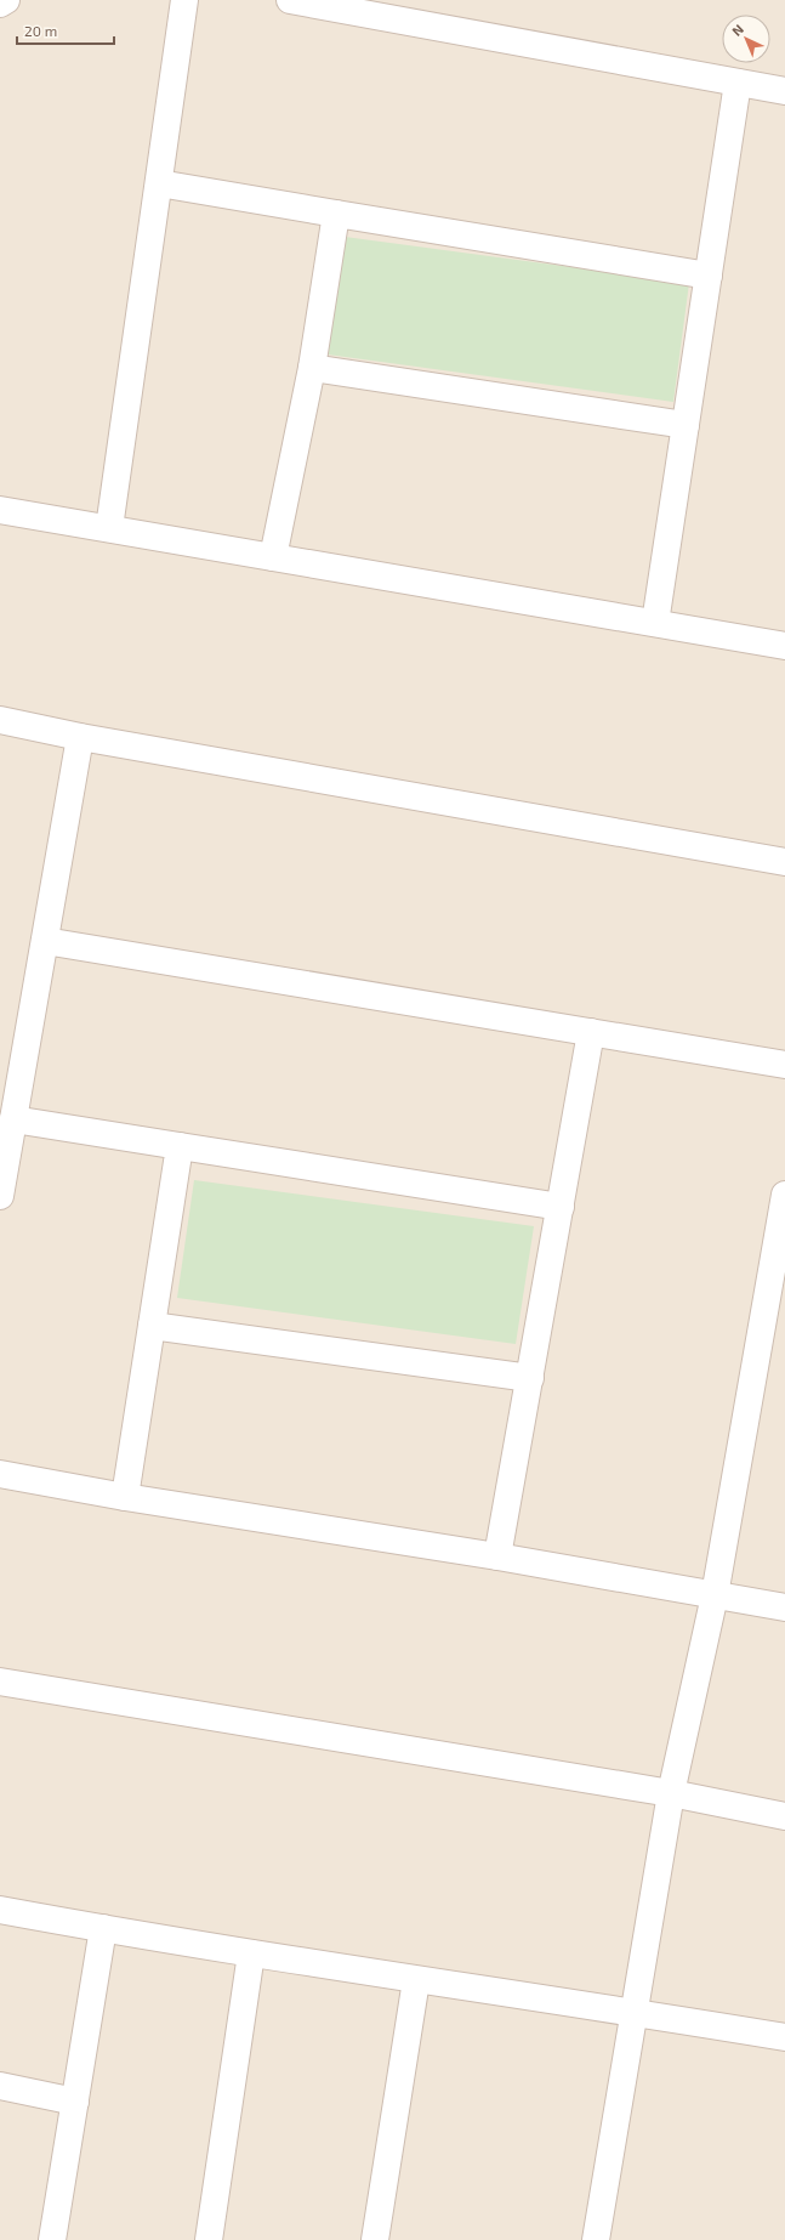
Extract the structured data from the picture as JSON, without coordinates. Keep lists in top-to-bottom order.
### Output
{
  "scale_bar": "20 m",
  "north": "top left"
}
